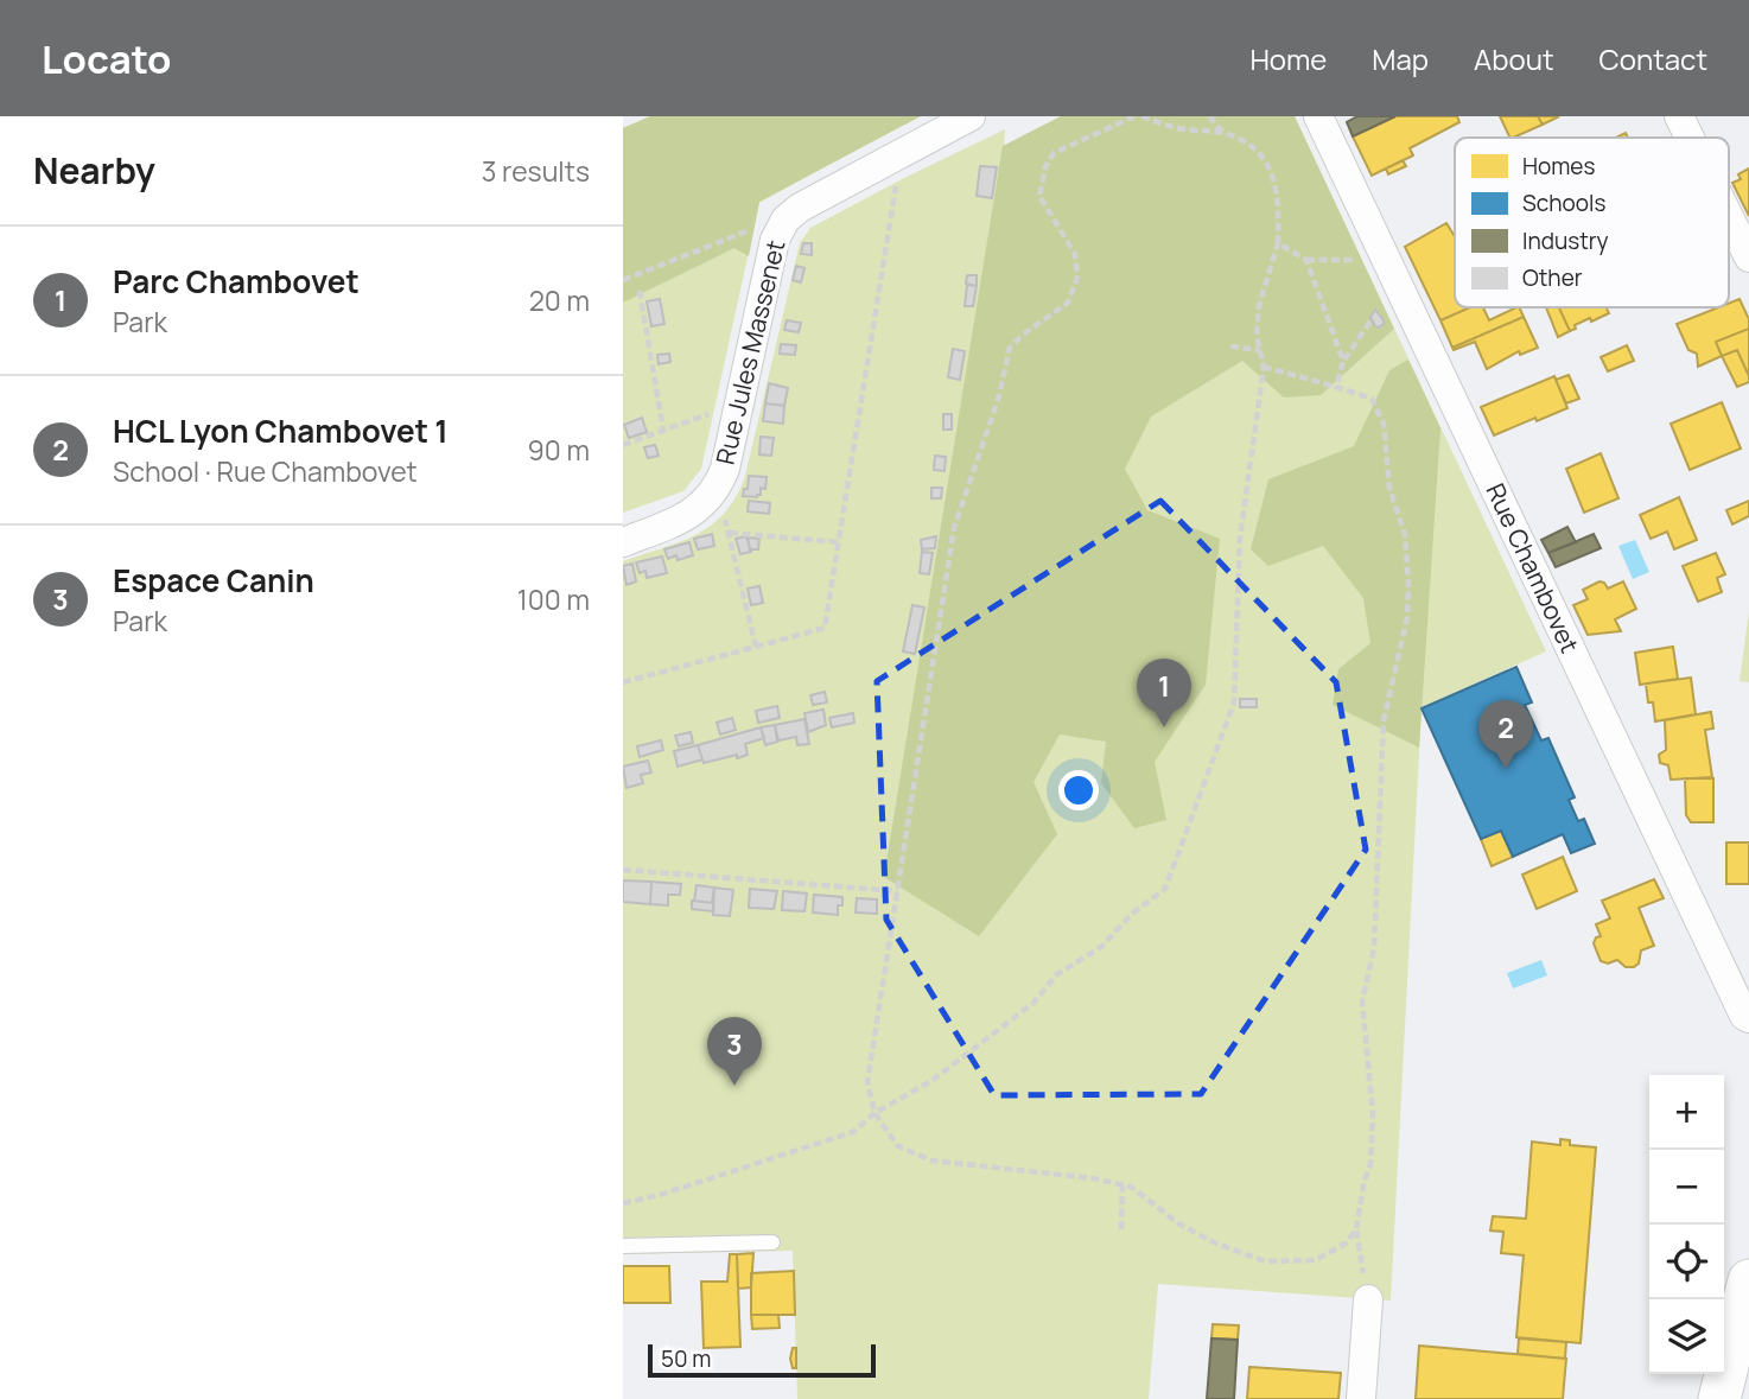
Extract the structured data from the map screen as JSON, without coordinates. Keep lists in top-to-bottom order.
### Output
{
  "streets": {
    "street": ["Rue Jules Massenet", "Rue Chambovet"]
  },
  "legend": [
    "Homes",
    "Schools",
    "Industry",
    "Other"
  ],
  "scale_bar": "50 m",
  "page": {
    "header": "Locato",
    "nav": [
      "Home",
      "Map",
      "About",
      "Contact"
    ],
    "heading": ["Nearby", "3 results"],
    "list": [
      {
        "mark": "1",
        "name": "Parc Chambovet",
        "note": "Park",
        "value": "20 m"
      },
      {
        "mark": "2",
        "name": "HCL Lyon Chambovet 1",
        "note": "School · Rue Chambovet",
        "value": "90 m"
      },
      {
        "mark": "3",
        "name": "Espace Canin",
        "note": "Park",
        "value": "100 m"
      }
    ],
    "pins": ["1", "2", "3"],
    "map_buttons": ["+", "−"],
    "scale": "50 m"
  }
}
